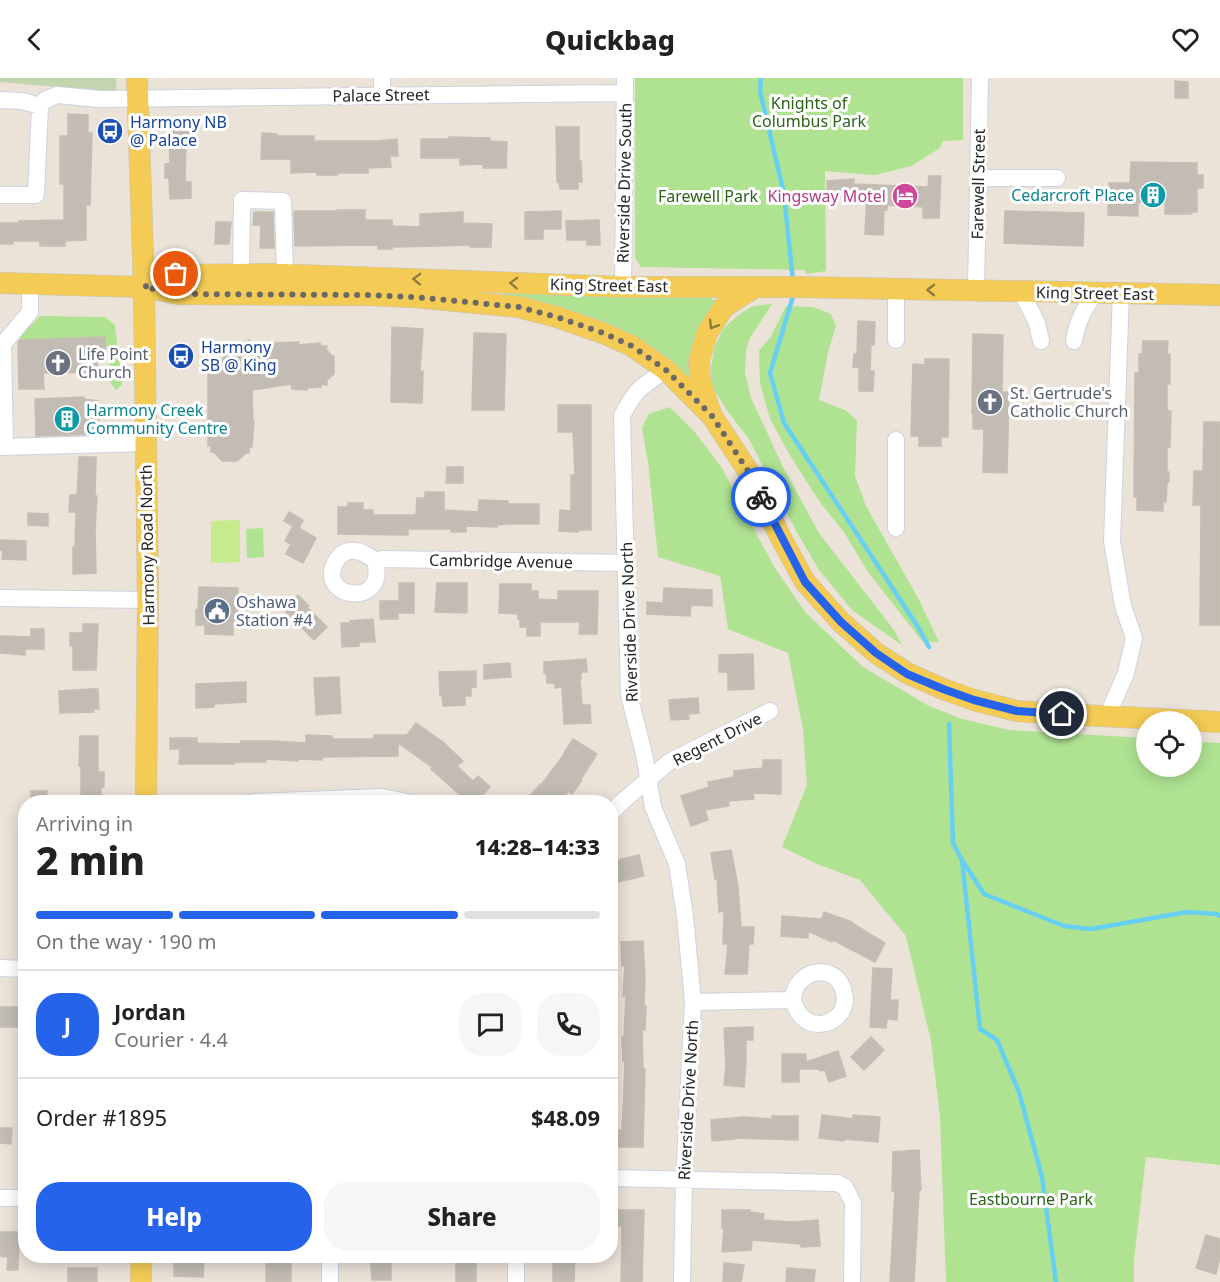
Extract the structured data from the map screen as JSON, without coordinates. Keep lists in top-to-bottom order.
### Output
{
  "streets": {
    "main road": ["King Street East", "Harmony Road North"],
    "street": [
      "Palace Street",
      "Riverside Drive South",
      "Farewell Street",
      "Cambridge Avenue",
      "Riverside Drive North",
      "Regent Drive"
    ]
  },
  "crossings": [
    ["Palace Street", "Riverside Drive South"],
    ["Palace Street", "Harmony Road North"],
    ["Riverside Drive South", "King Street East"],
    ["Farewell Street", "King Street East"],
    ["King Street East", "Harmony Road North"],
    ["Cambridge Avenue", "Riverside Drive North"],
    ["Riverside Drive North", "Regent Drive"]
  ],
  "parks": ["Knights of Columbus Park", "Farewell Park", "Eastbourne Park"],
  "places": {
    "bus stop": ["Harmony NB @ Palace", "Harmony SB @ King"],
    "building": ["Cedarcroft Place", "Harmony Creek Community Centre"],
    "hotel": ["Kingsway Motel"],
    "church": ["Life Point Church", "St. Gertrude's Catholic Church"],
    "public building": ["Oshawa Station #4"]
  },
  "page": {
    "header": "Quickbag",
    "heading": ["2 min", "Arriving in", "14:28–14:33"],
    "panel": [
      "Jordan",
      "Courier · 4.4",
      "Order #1895",
      "$48.09"
    ],
    "bar": "On the way · 190 m",
    "round": "J",
    "buttons": ["Help", "Share"]
  }
}
